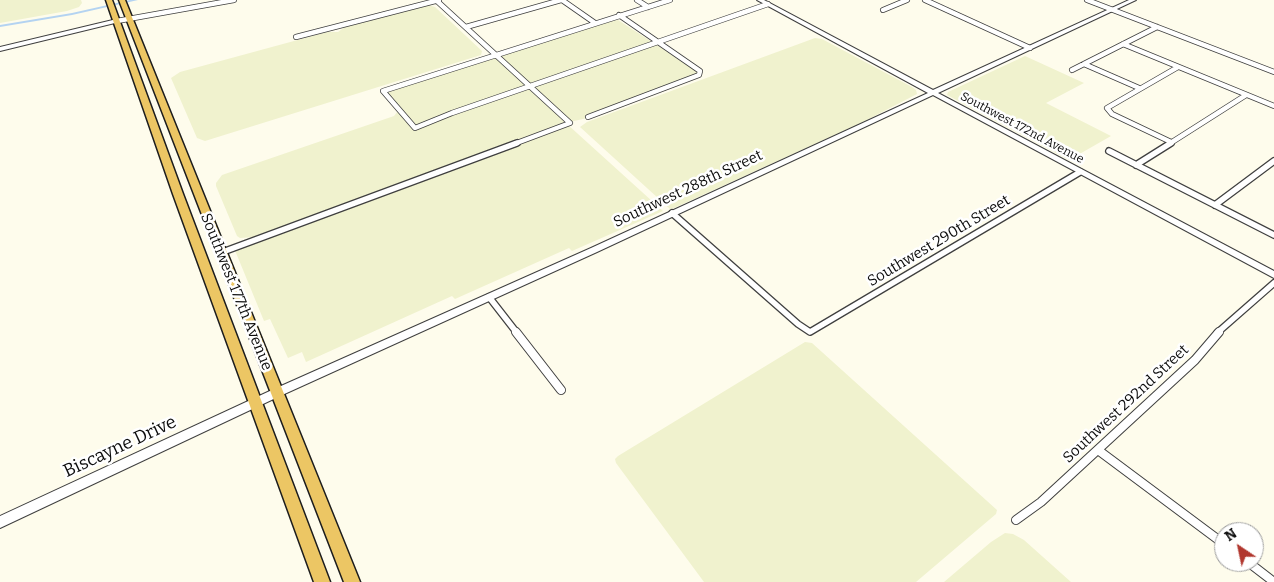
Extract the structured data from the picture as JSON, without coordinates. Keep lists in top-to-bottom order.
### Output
{
  "streets": {
    "highway": ["Southwest 177th Avenue"],
    "street": [
      "Southwest 172nd Avenue",
      "Southwest 288th Street",
      "Southwest 290th Street",
      "Southwest 292nd Street",
      "Biscayne Drive"
    ]
  },
  "crossings": [
    ["Southwest 172nd Avenue", "Southwest 288th Street"],
    ["Southwest 172nd Avenue", "Southwest 290th Street"],
    ["Southwest 288th Street", "Southwest 177th Avenue"],
    ["Southwest 288th Street", "Biscayne Drive"],
    ["Southwest 177th Avenue", "Biscayne Drive"]
  ],
  "north": "top left"
}
